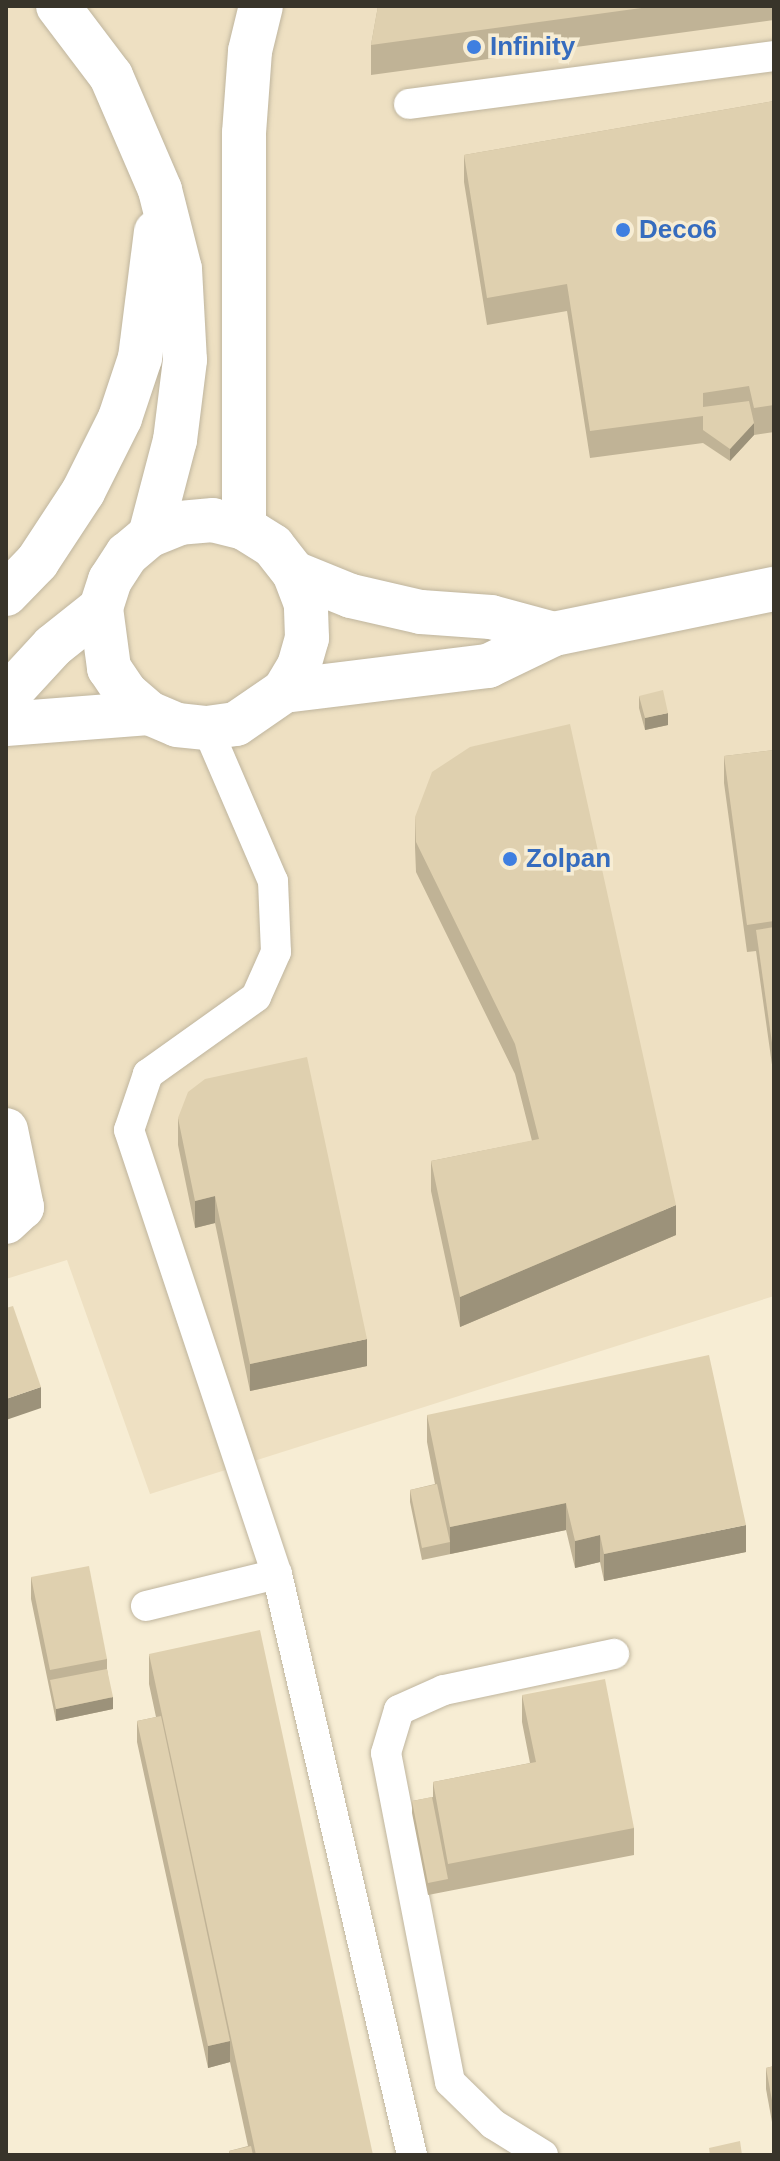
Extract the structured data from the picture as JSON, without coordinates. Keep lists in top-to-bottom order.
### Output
{
  "places": ["Infinity", "Deco6", "Zolpan"]
}
